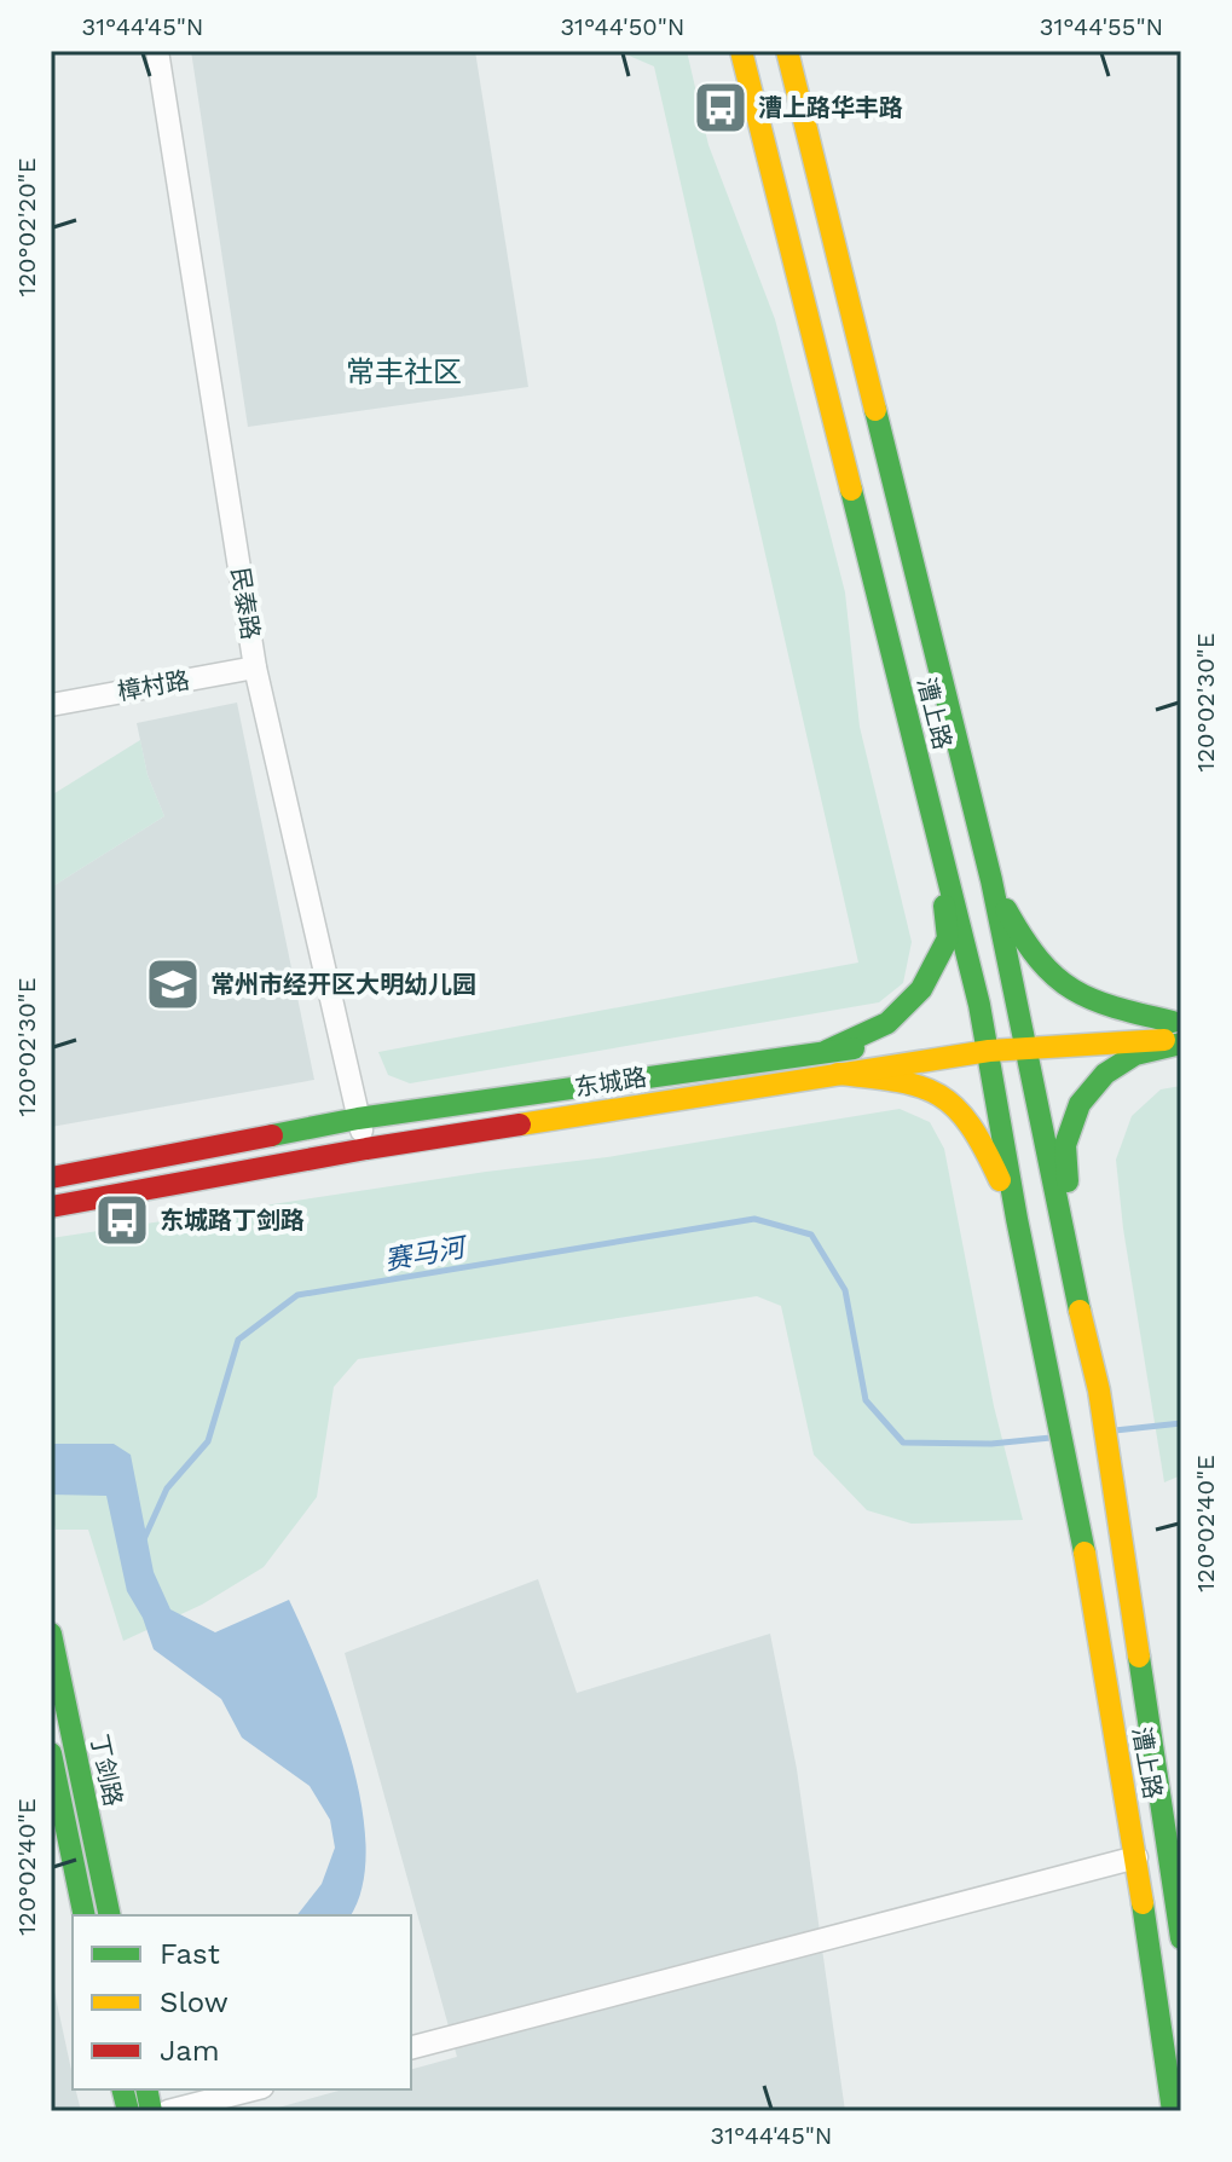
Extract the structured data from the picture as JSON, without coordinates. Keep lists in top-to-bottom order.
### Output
{
  "streets": {
    "main road": ["漕上路", "东城路", "丁剑路"],
    "street": ["民泰路", "樟村路"]
  },
  "crossings": [
    ["民泰路", "樟村路"],
    ["民泰路", "东城路"],
    ["漕上路", "东城路"]
  ],
  "districts": ["常丰社区"],
  "water": ["赛马河"],
  "places": {
    "bus stop": ["漕上路华丰路", "东城路丁剑路"],
    "school or university": ["常州市经开区大明幼儿园"]
  },
  "legend": ["Fast", "Slow", "Jam"],
  "coordinates": [
    "31°44'45\"N",
    "31°44'50\"N",
    "31°44'55\"N",
    "120°02'20\"E",
    "120°02'30\"E",
    "120°02'40\"E"
  ]
}
